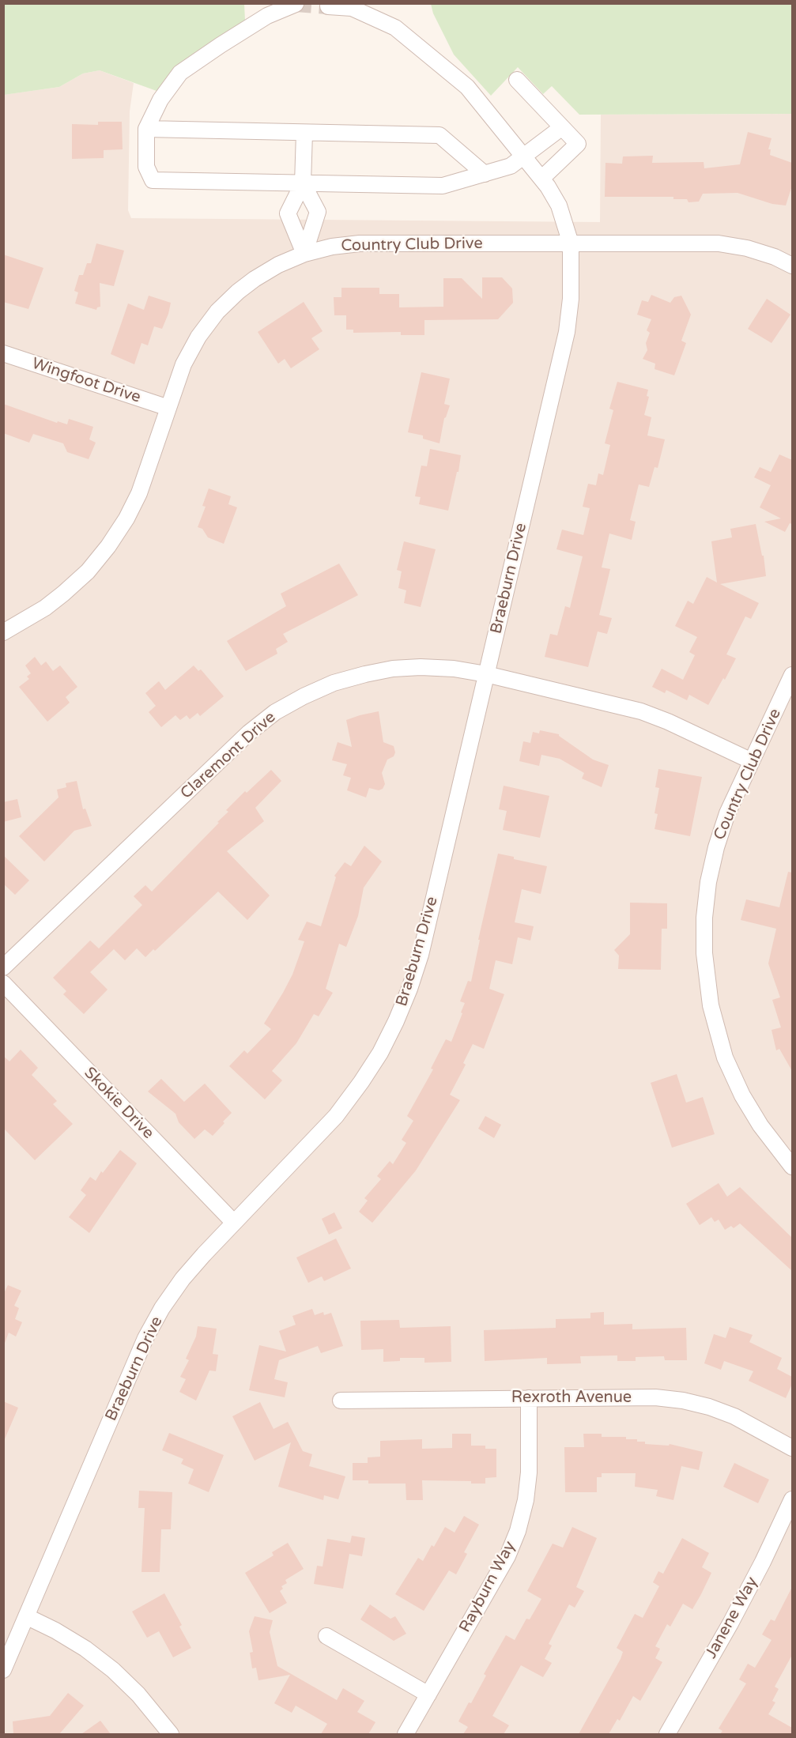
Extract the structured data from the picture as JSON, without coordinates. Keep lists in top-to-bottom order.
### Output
{
  "streets": {
    "street": [
      "Country Club Drive",
      "Wingfoot Drive",
      "Braeburn Drive",
      "Claremont Drive",
      "Skokie Drive",
      "Rexroth Avenue",
      "Rayburn Way",
      "Janene Way"
    ]
  },
  "crossings": [
    ["Country Club Drive", "Wingfoot Drive"],
    ["Country Club Drive", "Braeburn Drive"],
    ["Country Club Drive", "Claremont Drive"],
    ["Braeburn Drive", "Claremont Drive"],
    ["Braeburn Drive", "Skokie Drive"],
    ["Rexroth Avenue", "Rayburn Way"]
  ]
}
